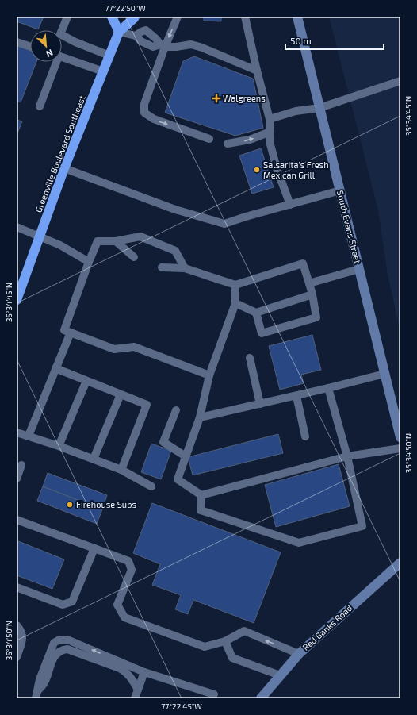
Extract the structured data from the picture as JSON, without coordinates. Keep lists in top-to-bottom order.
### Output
{
  "streets": {
    "highway": ["Greenville Boulevard Southeast"],
    "main road": ["South Evans Street", "Red Banks Road"]
  },
  "places": {
    "health": ["Walgreens"],
    "other": ["Salsarita's Fresh Mexican Grill", "Firehouse Subs"]
  },
  "scale_bar": "50 m",
  "north": "bottom right",
  "coordinates": [
    "77°22'50\"W",
    "35°34'45\"N",
    "35°34'50\"N",
    "77°22'45\"W"
  ]
}
